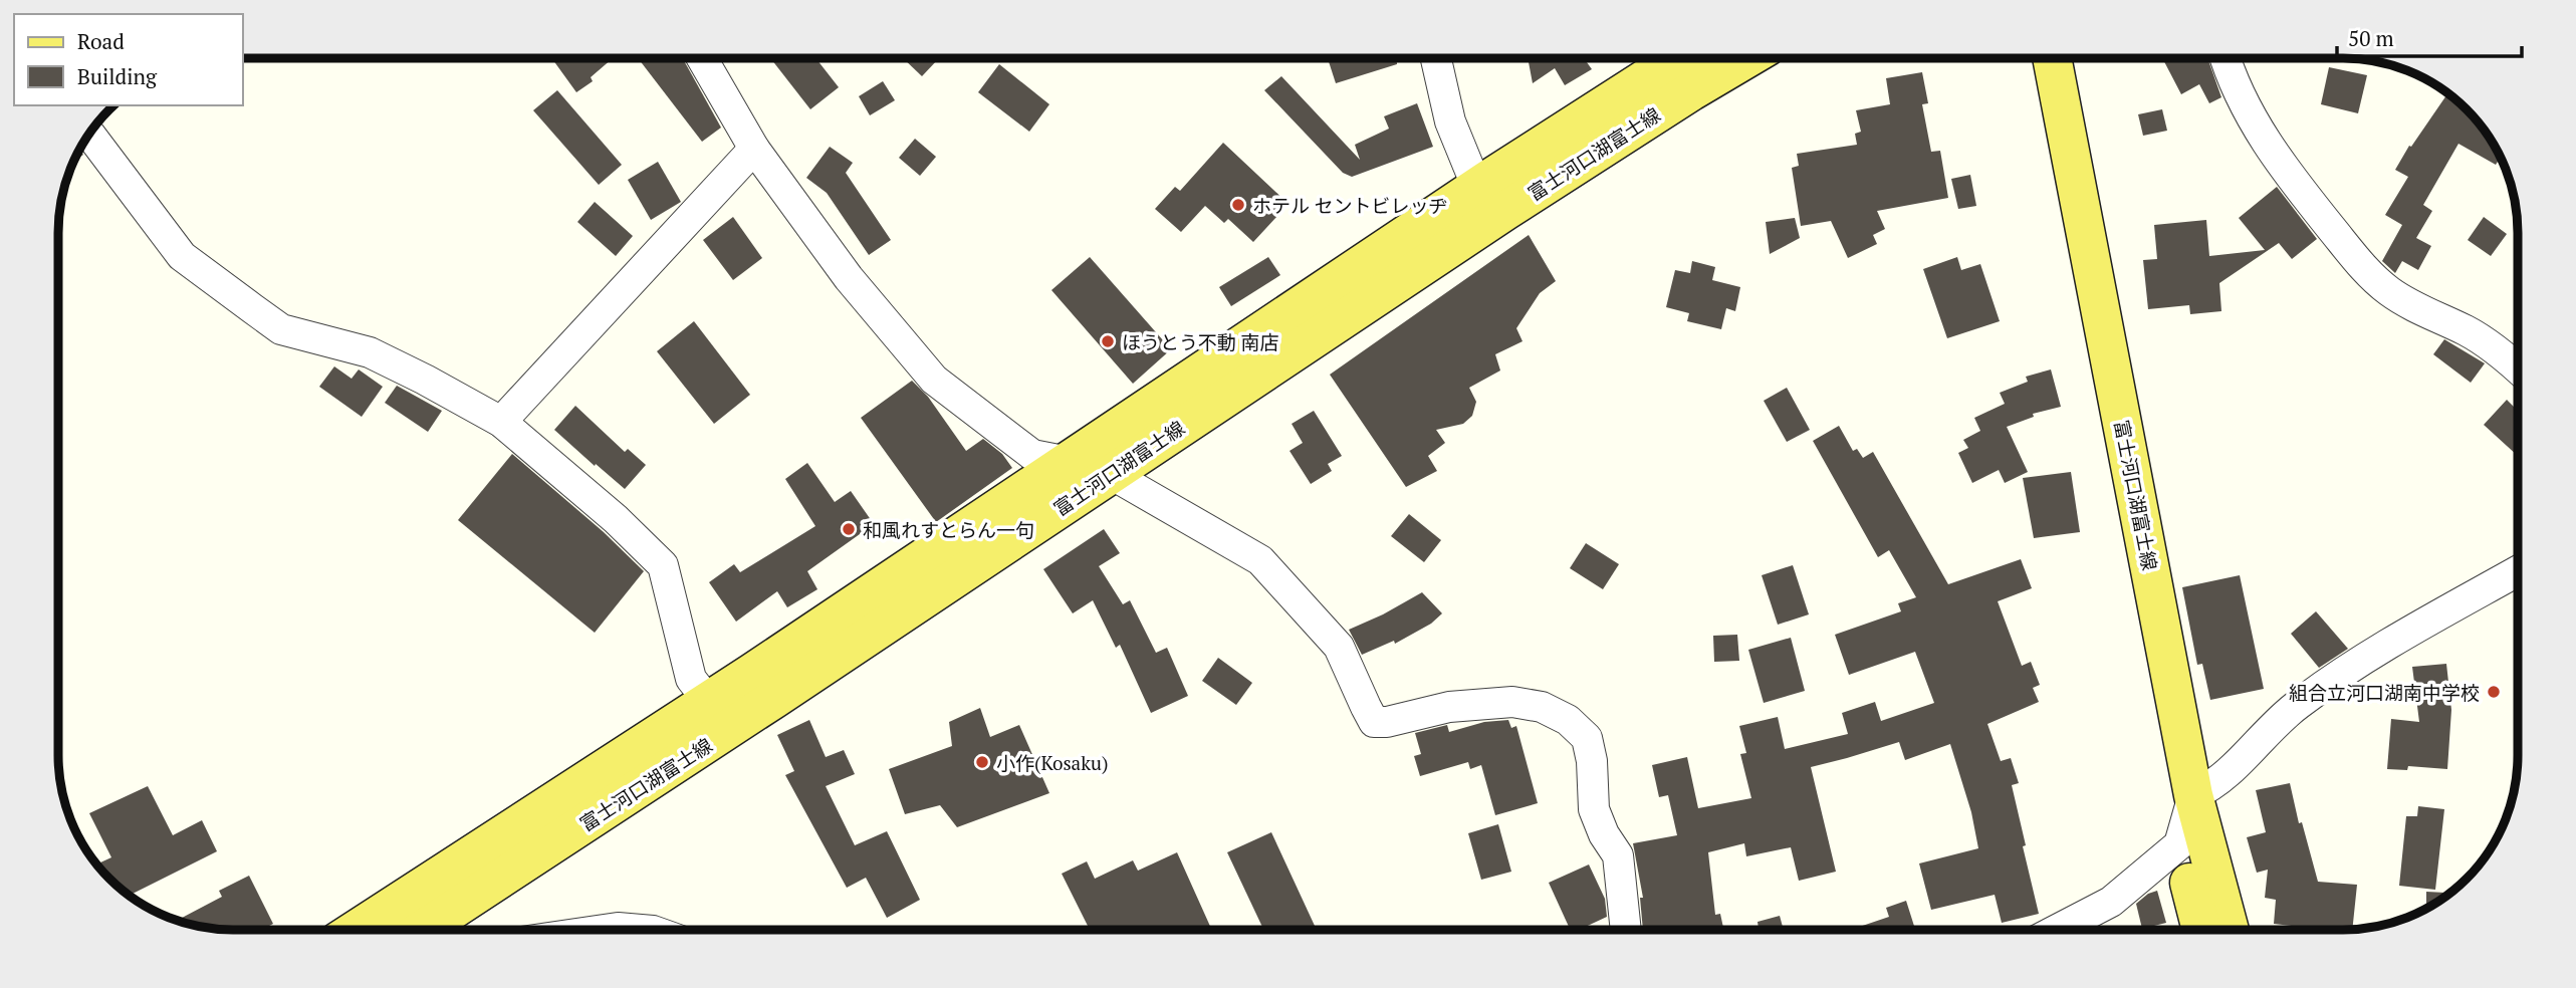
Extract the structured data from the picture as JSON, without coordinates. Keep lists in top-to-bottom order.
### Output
{
  "streets": {
    "main road": ["富士河口湖富士線"]
  },
  "places": [
    "ホテル セントビレッヂ",
    "ほうとう不動 南店",
    "和風れすとらん一句",
    "組合立河口湖南中学校",
    "小作(Kosaku)"
  ],
  "legend": ["Road", "Building"],
  "scale_bar": "50 m"
}
